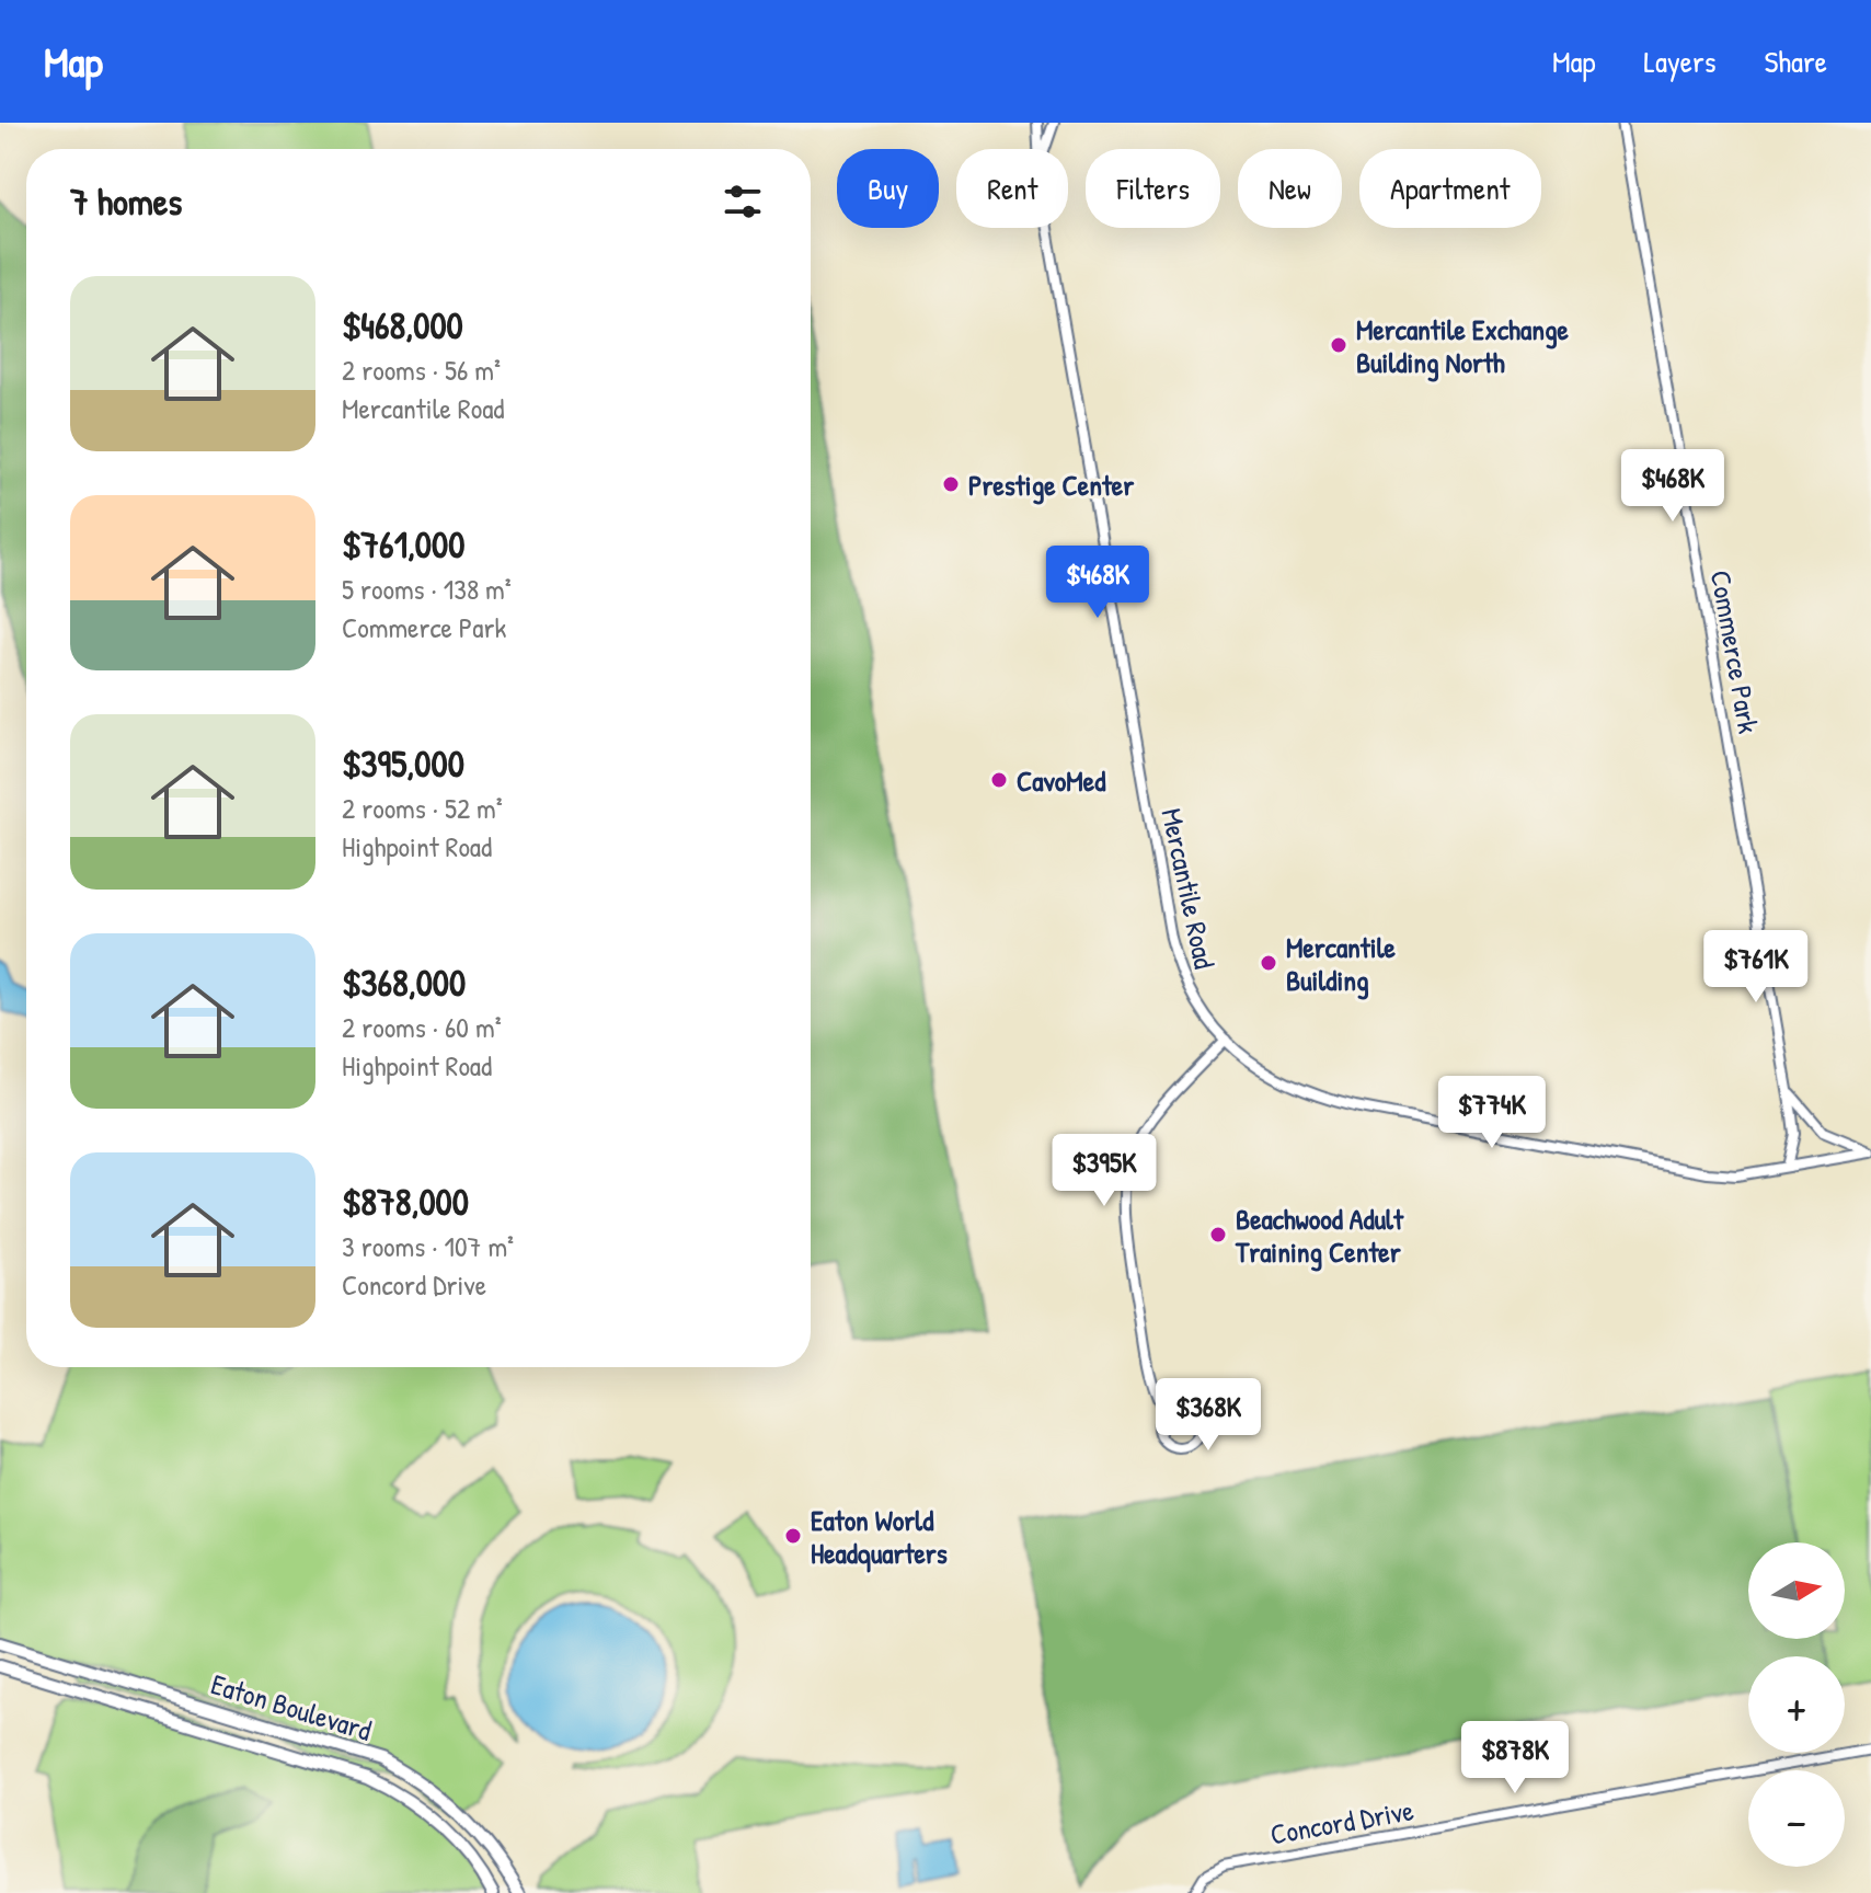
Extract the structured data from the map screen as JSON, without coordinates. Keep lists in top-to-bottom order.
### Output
{
  "streets": {
    "street": [
      "Commerce Park",
      "Mercantile Road",
      "Eaton Boulevard",
      "Concord Drive"
    ]
  },
  "crossings": [
    ["Commerce Park", "Mercantile Road"]
  ],
  "places": [
    "Mercantile Exchange Building North",
    "Prestige Center",
    "CavoMed",
    "Mercantile Building",
    "Beachwood Adult Training Center",
    "Eaton World Headquarters"
  ],
  "north": "right",
  "page": {
    "header": "Map",
    "nav": ["Map", "Layers", "Share"],
    "chip": [
      "Buy",
      "Rent",
      "Filters",
      "New",
      "Apartment"
    ],
    "heading": "7 homes",
    "list": [
      {
        "name": "$468,000",
        "note": "2 rooms · 56 m² · Mercantile Road"
      },
      {
        "name": "$761,000",
        "note": "5 rooms · 138 m² · Commerce Park"
      },
      {
        "name": "$395,000",
        "note": "2 rooms · 52 m² · Highpoint Road"
      },
      {
        "name": "$368,000",
        "note": "2 rooms · 60 m² · Highpoint Road"
      },
      {
        "name": "$878,000",
        "note": "3 rooms · 107 m² · Concord Drive"
      }
    ],
    "price": [
      "$468K",
      "$468K",
      "$761K",
      "$774K",
      "$395K",
      "$368K",
      "$878K"
    ],
    "map_buttons": ["+", "−"]
  }
}
